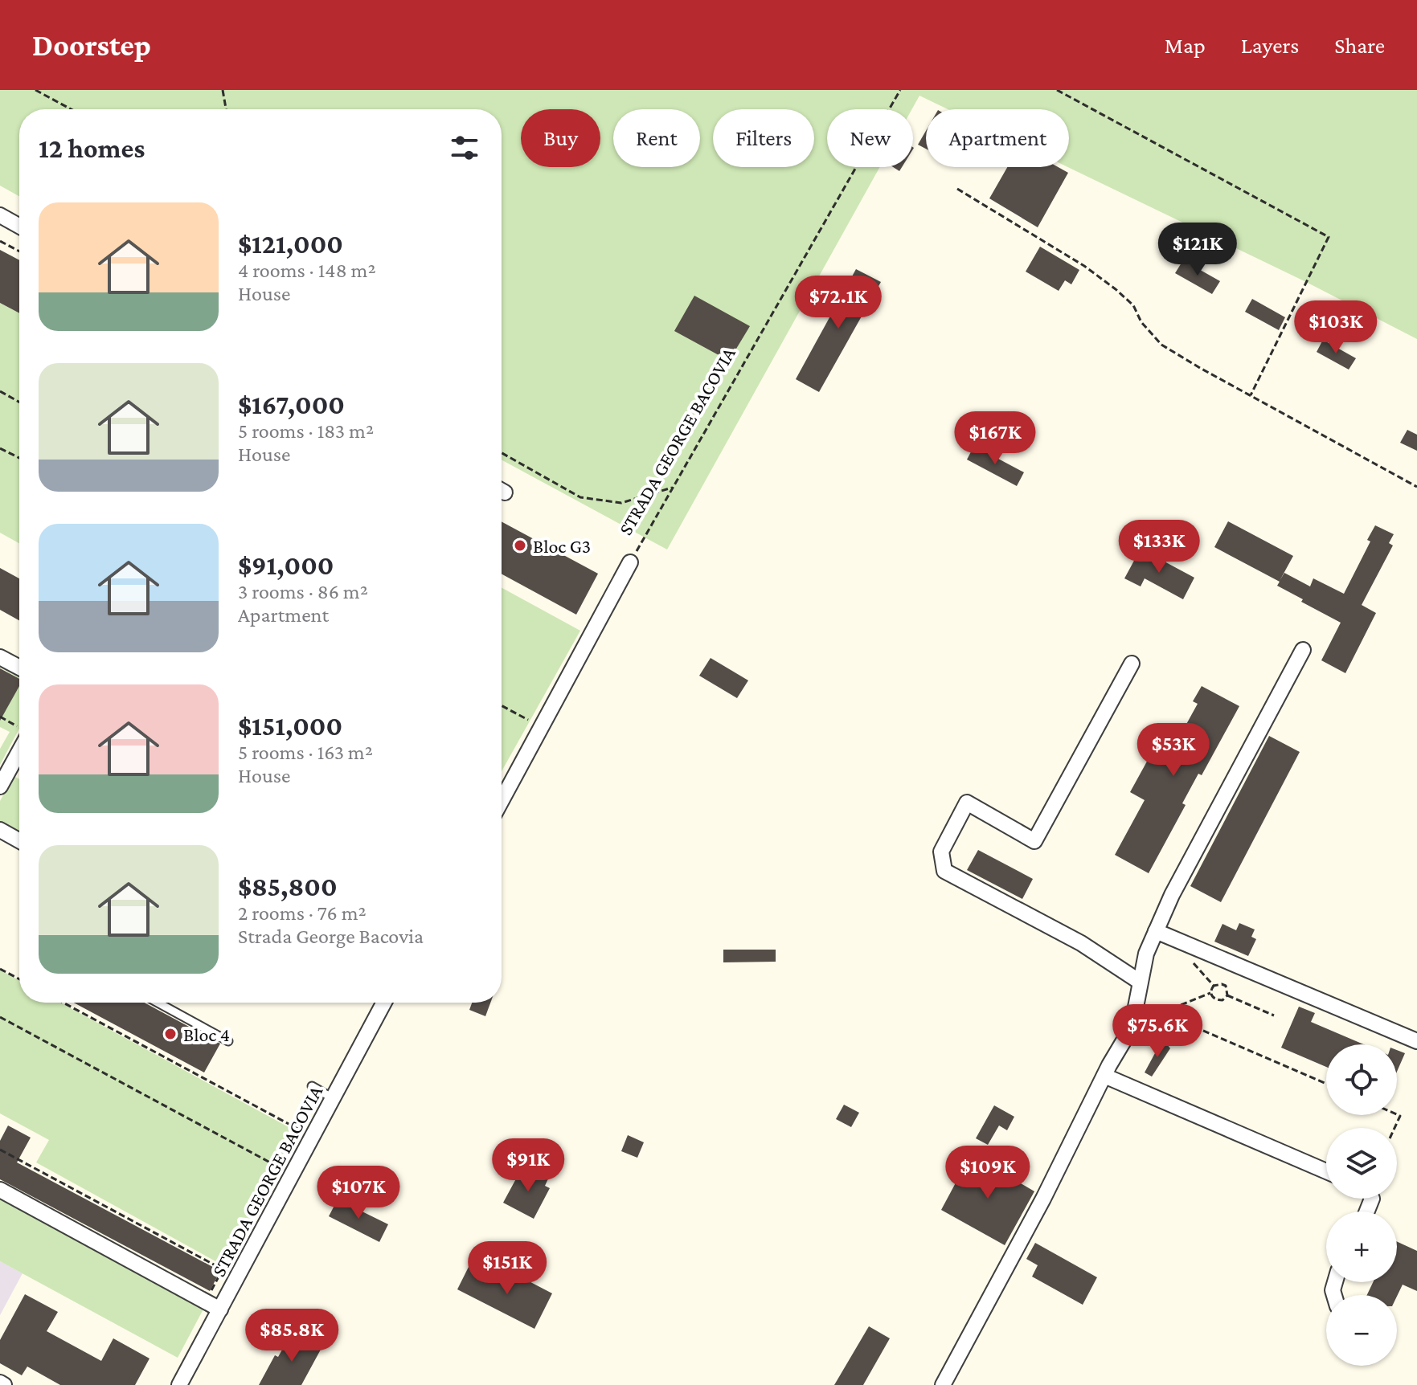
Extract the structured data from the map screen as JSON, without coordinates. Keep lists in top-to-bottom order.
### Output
{
  "streets": {
    "street": ["STRADA GEORGE BACOVIA"]
  },
  "places": ["Bloc G3", "Bloc 4"],
  "page": {
    "header": "Doorstep",
    "nav": ["Map", "Layers", "Share"],
    "chip": [
      "Buy",
      "Rent",
      "Filters",
      "New",
      "Apartment"
    ],
    "heading": "12 homes",
    "list": [
      {
        "name": "$121,000",
        "note": "4 rooms · 148 m² · House"
      },
      {
        "name": "$167,000",
        "note": "5 rooms · 183 m² · House"
      },
      {
        "name": "$91,000",
        "note": "3 rooms · 86 m² · Apartment"
      },
      {
        "name": "$151,000",
        "note": "5 rooms · 163 m² · House"
      },
      {
        "name": "$85,800",
        "note": "2 rooms · 76 m² · Strada George Bacovia"
      }
    ],
    "price": [
      "$121K",
      "$72.1K",
      "$103K",
      "$167K",
      "$133K",
      "$53K",
      "$75.6K",
      "$91K",
      "$109K",
      "$107K",
      "$151K",
      "$85.8K"
    ],
    "map_buttons": ["+", "−"]
  }
}
